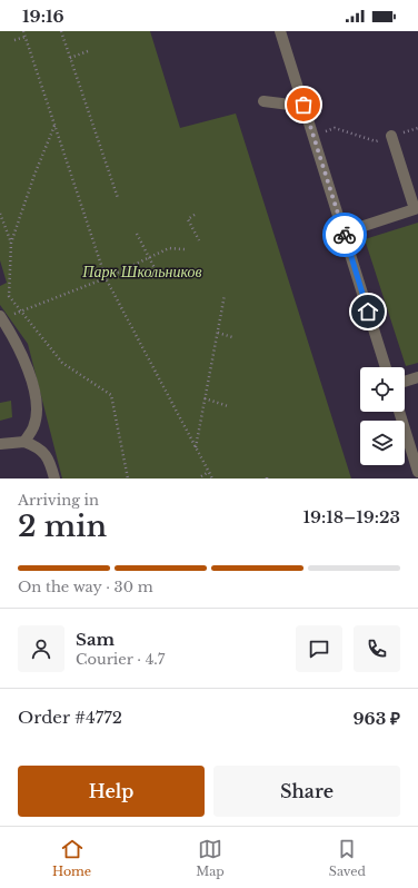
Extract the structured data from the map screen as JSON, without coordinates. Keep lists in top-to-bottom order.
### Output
{
  "parks": ["Парк Школьников"],
  "page": {
    "status": "19:16",
    "heading": ["2 min", "Arriving in", "19:18–19:23"],
    "panel": [
      "Sam",
      "Courier · 4.7",
      "Order #4772",
      "963 ₽"
    ],
    "bar": "On the way · 30 m",
    "buttons": ["Help", "Share"],
    "tabs": ["Home", "Map", "Saved"]
  }
}
